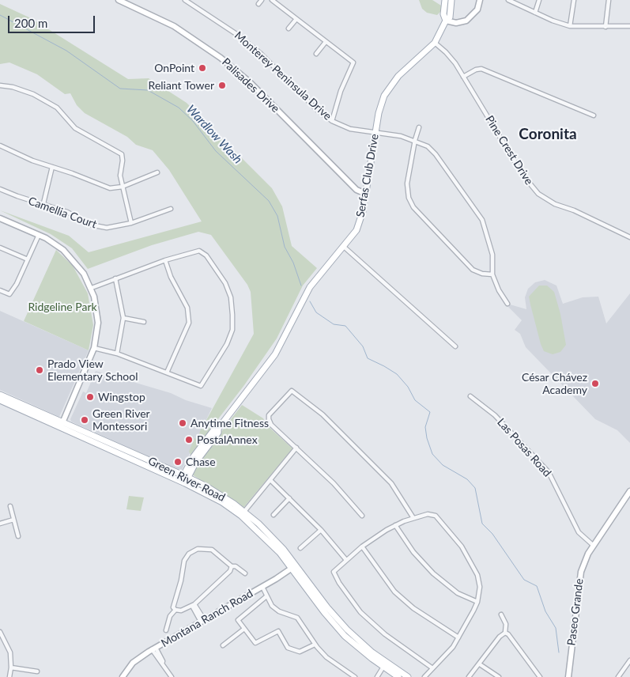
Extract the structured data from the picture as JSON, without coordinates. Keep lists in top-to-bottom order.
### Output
{
  "streets": {
    "main road": ["Serfas Club Drive", "Green River Road"],
    "street": [
      "Monterey Peninsula Drive",
      "Palisades Drive",
      "Pine Crest Drive",
      "Camellia Court",
      "Las Posas Road",
      "Paseo Grande",
      "Montana Ranch Road"
    ]
  },
  "crossings": [
    ["Monterey Peninsula Drive", "Serfas Club Drive"],
    ["Palisades Drive", "Serfas Club Drive"],
    ["Pine Crest Drive", "Serfas Club Drive"],
    ["Serfas Club Drive", "Green River Road"],
    ["Las Posas Road", "Paseo Grande"],
    ["Green River Road", "Montana Ranch Road"]
  ],
  "districts": ["Coronita"],
  "water": ["Wardlow Wash"],
  "parks": ["Ridgeline Park"],
  "places": [
    "OnPoint",
    "Reliant Tower",
    "Prado View Elementary School",
    "César Chávez Academy",
    "Wingstop",
    "Green River Montessori",
    "Anytime Fitness",
    "PostalAnnex",
    "Chase"
  ],
  "scale_bar": "200 m"
}
